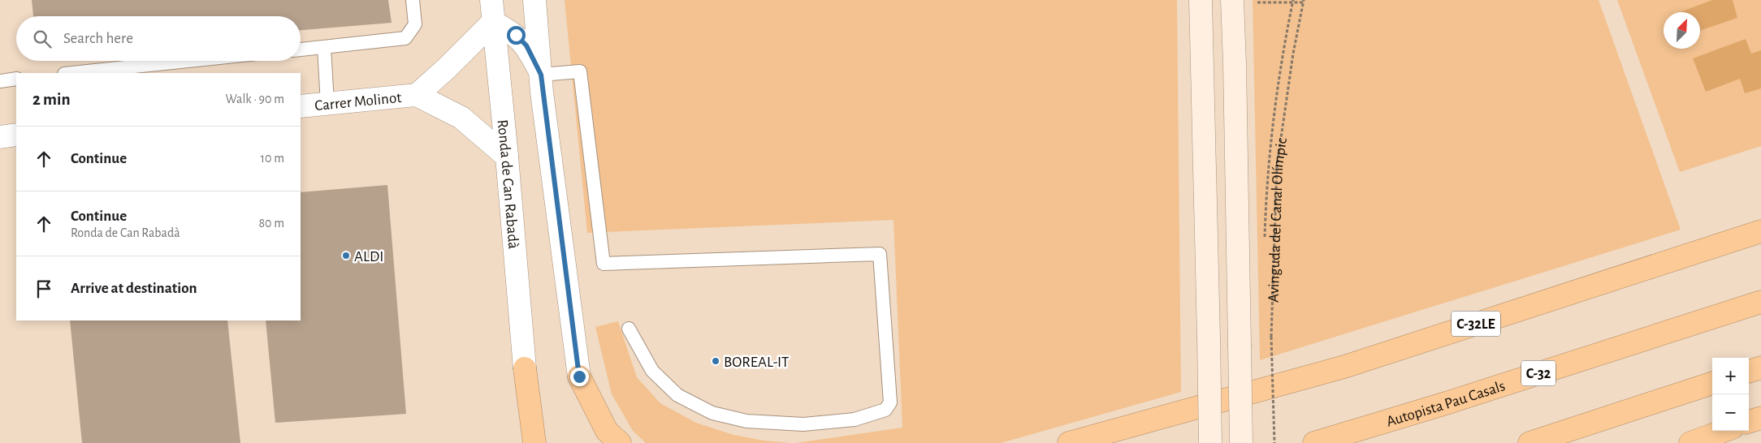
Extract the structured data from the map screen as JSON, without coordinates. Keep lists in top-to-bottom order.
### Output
{
  "streets": {
    "highway": ["C-32LE", "C-32", "Autopista Pau Casals"],
    "street": ["Carrer Molinot", "Ronda de Can Rabadà"],
    "path": ["Avinguda del Canal Olímpic"]
  },
  "crossings": [
    ["Carrer Molinot", "Ronda de Can Rabadà"]
  ],
  "places": ["ALDI", "BOREAL-IT"],
  "north": "top right",
  "page": {
    "search": "Search here",
    "heading": ["2 min", "Walk · 90 m"],
    "list": [
      ["Continue", "10 m"],
      ["Continue", "Ronda de Can Rabadà", "80 m"],
      "Arrive at destination"
    ],
    "map_buttons": ["+", "−"]
  }
}
